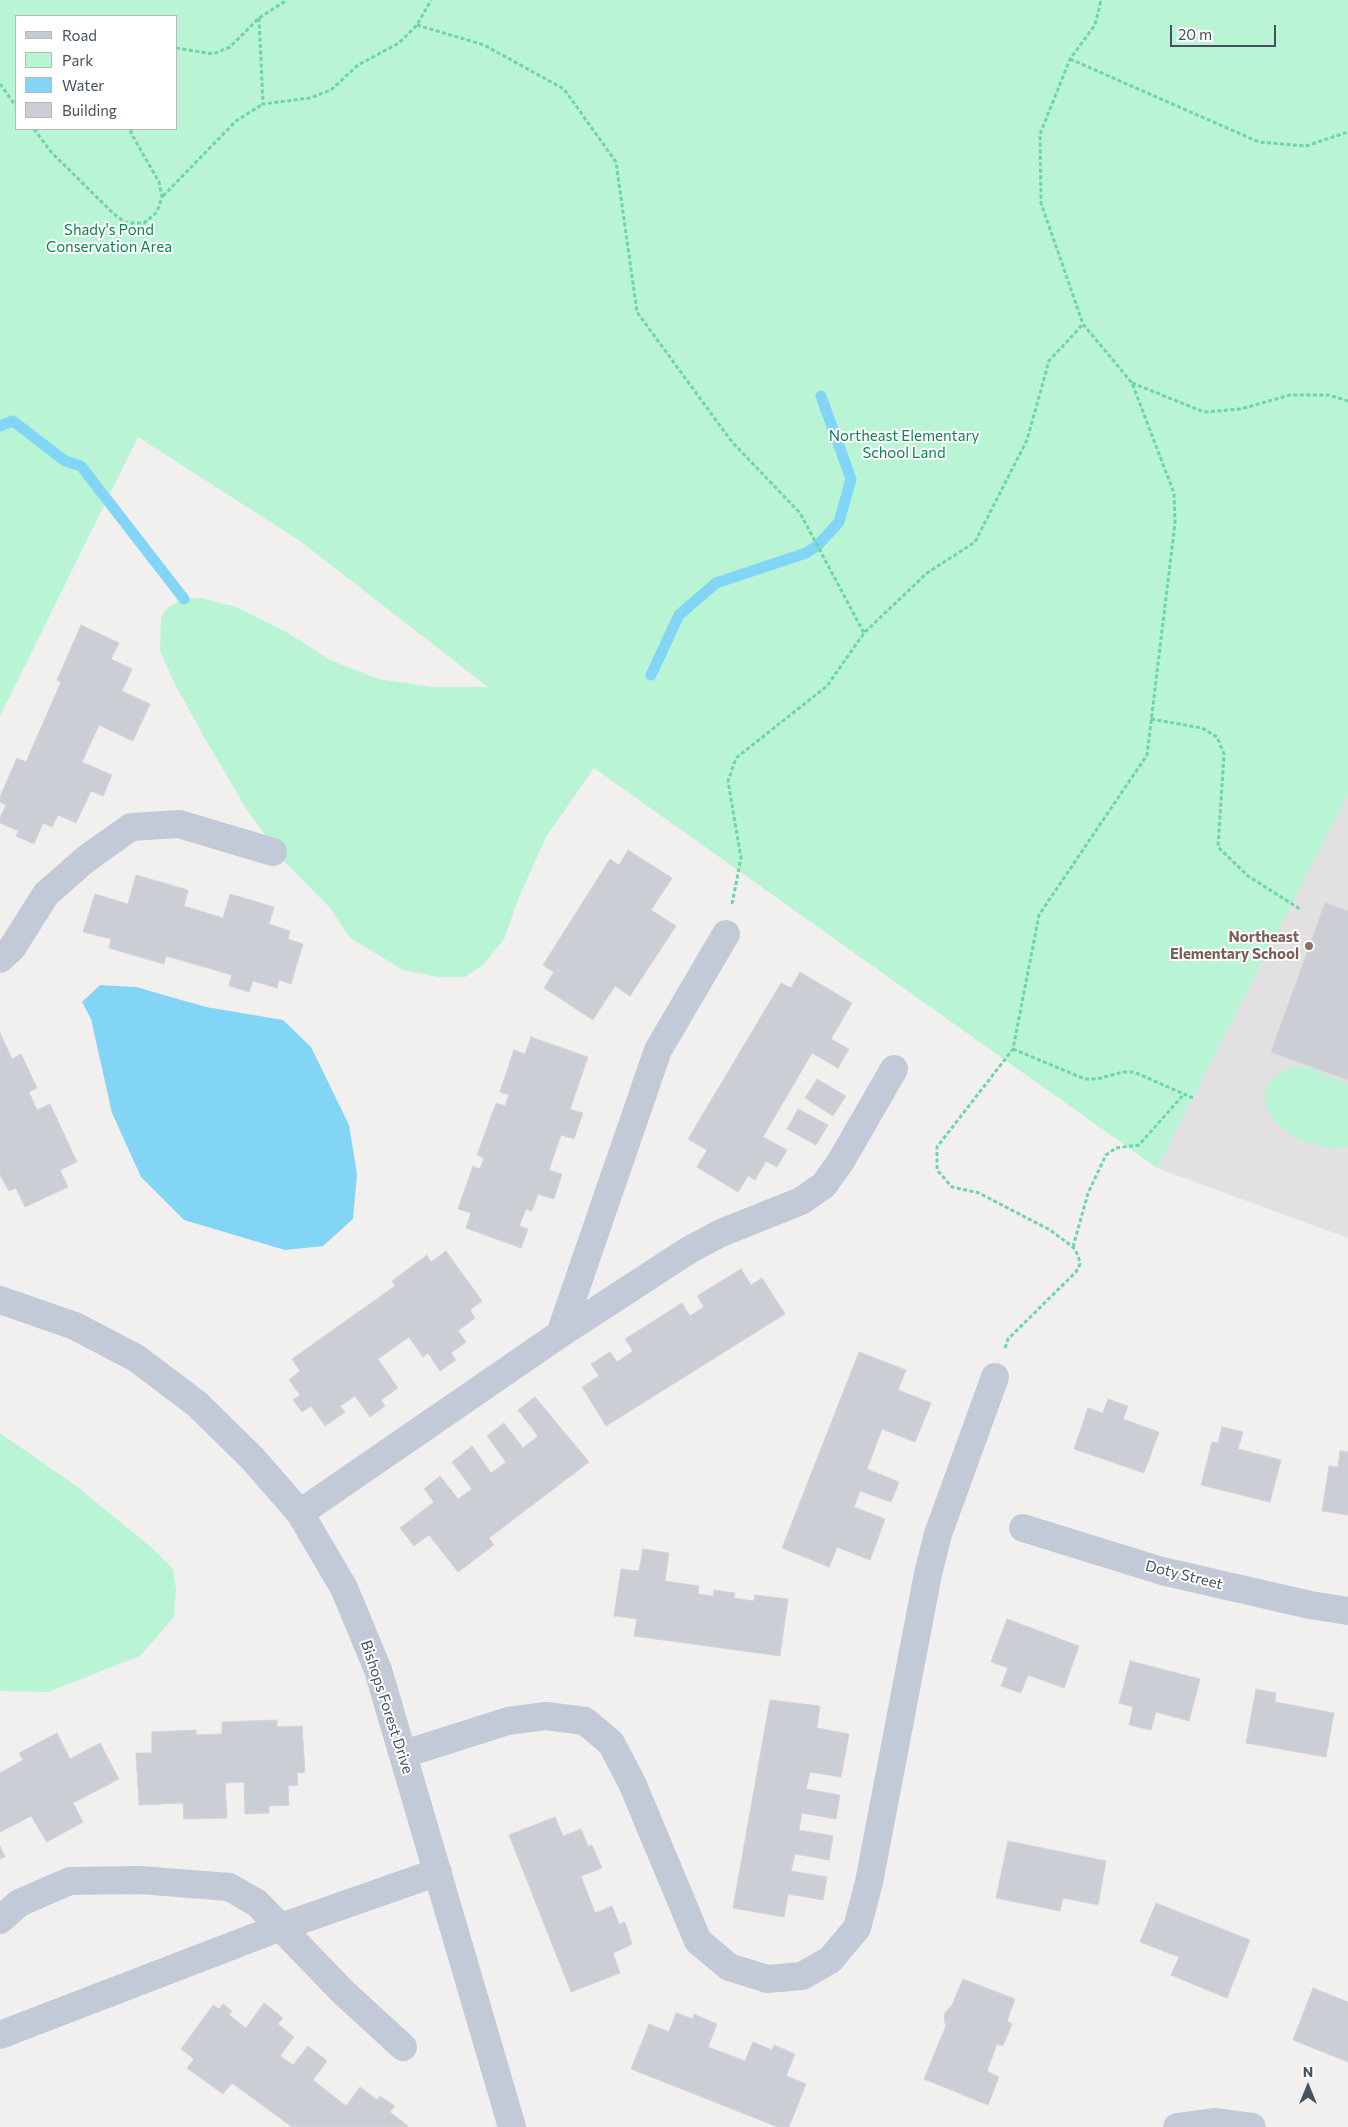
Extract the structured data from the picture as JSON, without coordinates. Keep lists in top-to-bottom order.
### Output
{
  "streets": {
    "street": ["Doty Street", "Bishops Forest Drive"]
  },
  "parks": ["Shady's Pond Conservation Area", "Northeast Elementary School Land"],
  "places": ["Northeast Elementary School"],
  "legend": [
    "Road",
    "Park",
    "Water",
    "Building"
  ],
  "scale_bar": "20 m",
  "north": "top"
}
